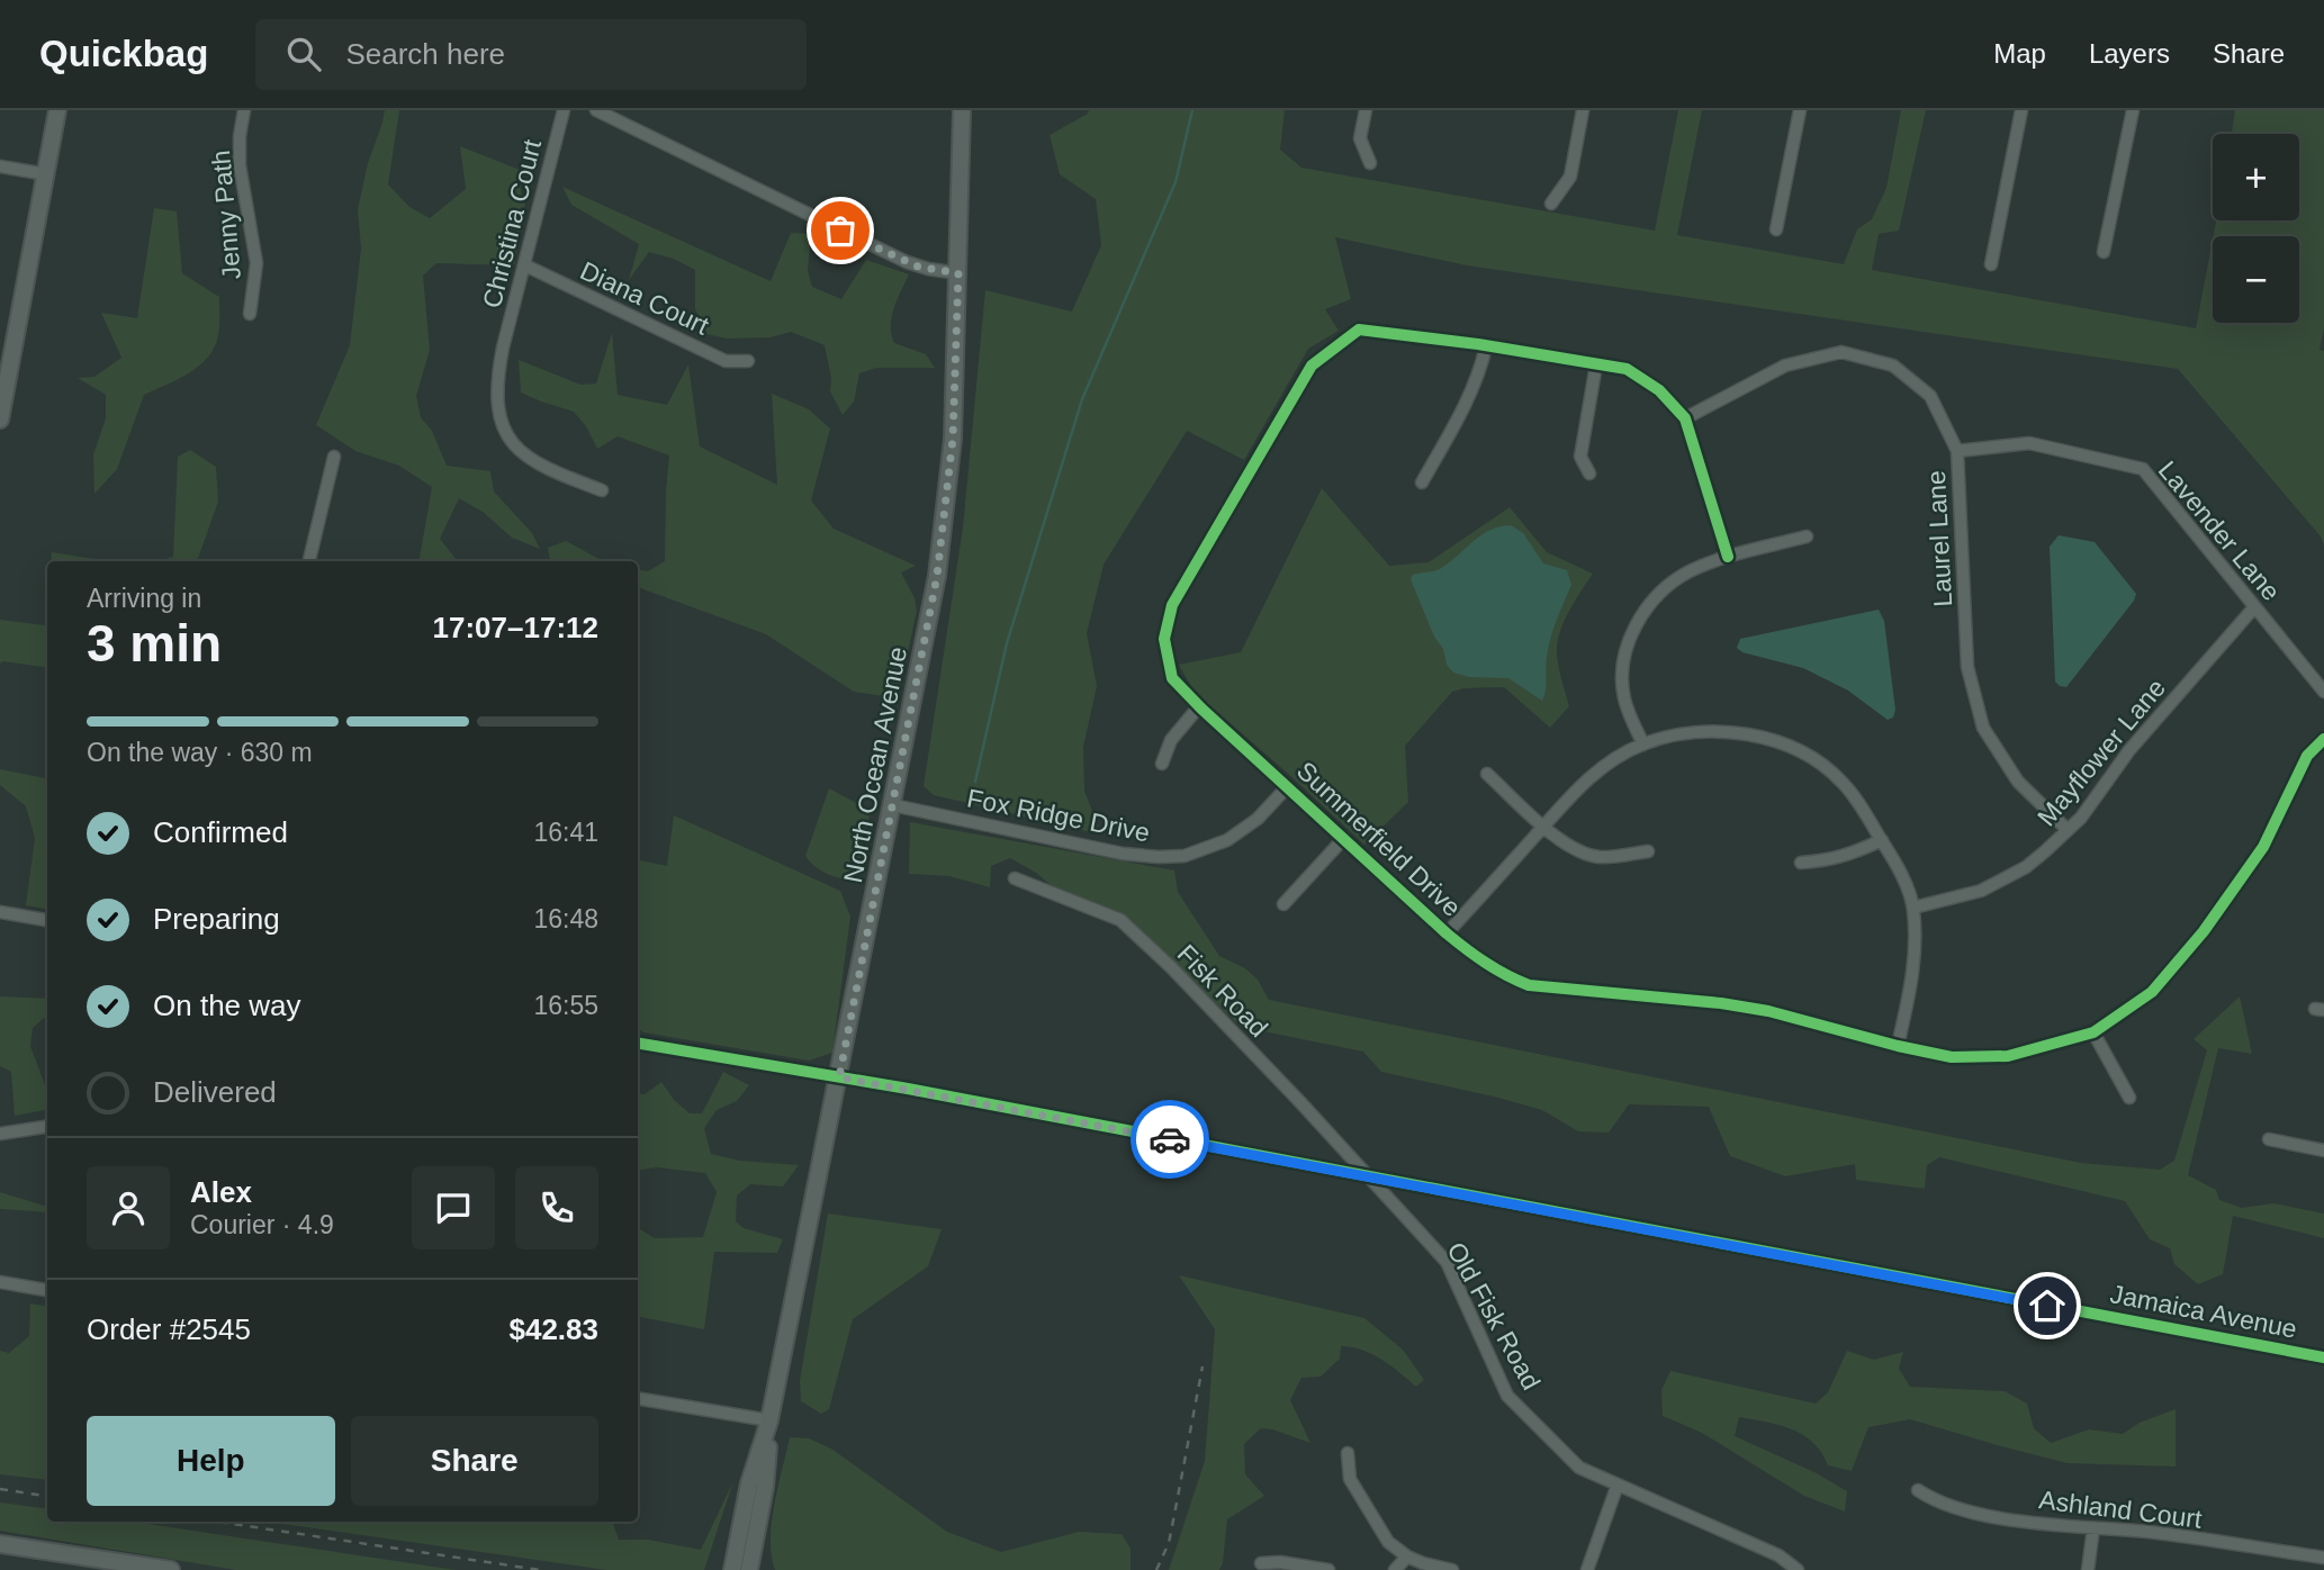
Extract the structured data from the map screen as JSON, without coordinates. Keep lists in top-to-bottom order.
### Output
{
  "streets": {
    "main road": ["North Ocean Avenue"],
    "street": [
      "Jenny Path",
      "Christina Court",
      "Diana Court",
      "Lavender Lane",
      "Laurel Lane",
      "Mayflower Lane",
      "Fox Ridge Drive",
      "Summerfield Drive",
      "Fisk Road",
      "Jamaica Avenue",
      "Old Fisk Road",
      "Ashland Court"
    ]
  },
  "crossings": [
    ["Christina Court", "Diana Court"],
    ["Lavender Lane", "Laurel Lane"],
    ["Lavender Lane", "Mayflower Lane"],
    ["Laurel Lane", "Mayflower Lane"],
    ["Laurel Lane", "Summerfield Drive"],
    ["North Ocean Avenue", "Fox Ridge Drive"],
    ["North Ocean Avenue", "Jamaica Avenue"],
    ["Fox Ridge Drive", "Summerfield Drive"],
    ["Fisk Road", "Jamaica Avenue"],
    ["Fisk Road", "Old Fisk Road"],
    ["Jamaica Avenue", "Old Fisk Road"]
  ],
  "page": {
    "header": "Quickbag",
    "search": "Search here",
    "nav": ["Map", "Layers", "Share"],
    "map_buttons": ["+", "−"],
    "heading": ["3 min", "Arriving in", "17:07–17:12"],
    "panel": [
      "Alex",
      "Courier · 4.9",
      "Order #2545",
      "$42.83"
    ],
    "bar": "On the way · 630 m",
    "list": [
      ["Confirmed", "16:41"],
      ["Preparing", "16:48"],
      ["On the way", "16:55"],
      "Delivered"
    ],
    "buttons": ["Help", "Share"]
  }
}
